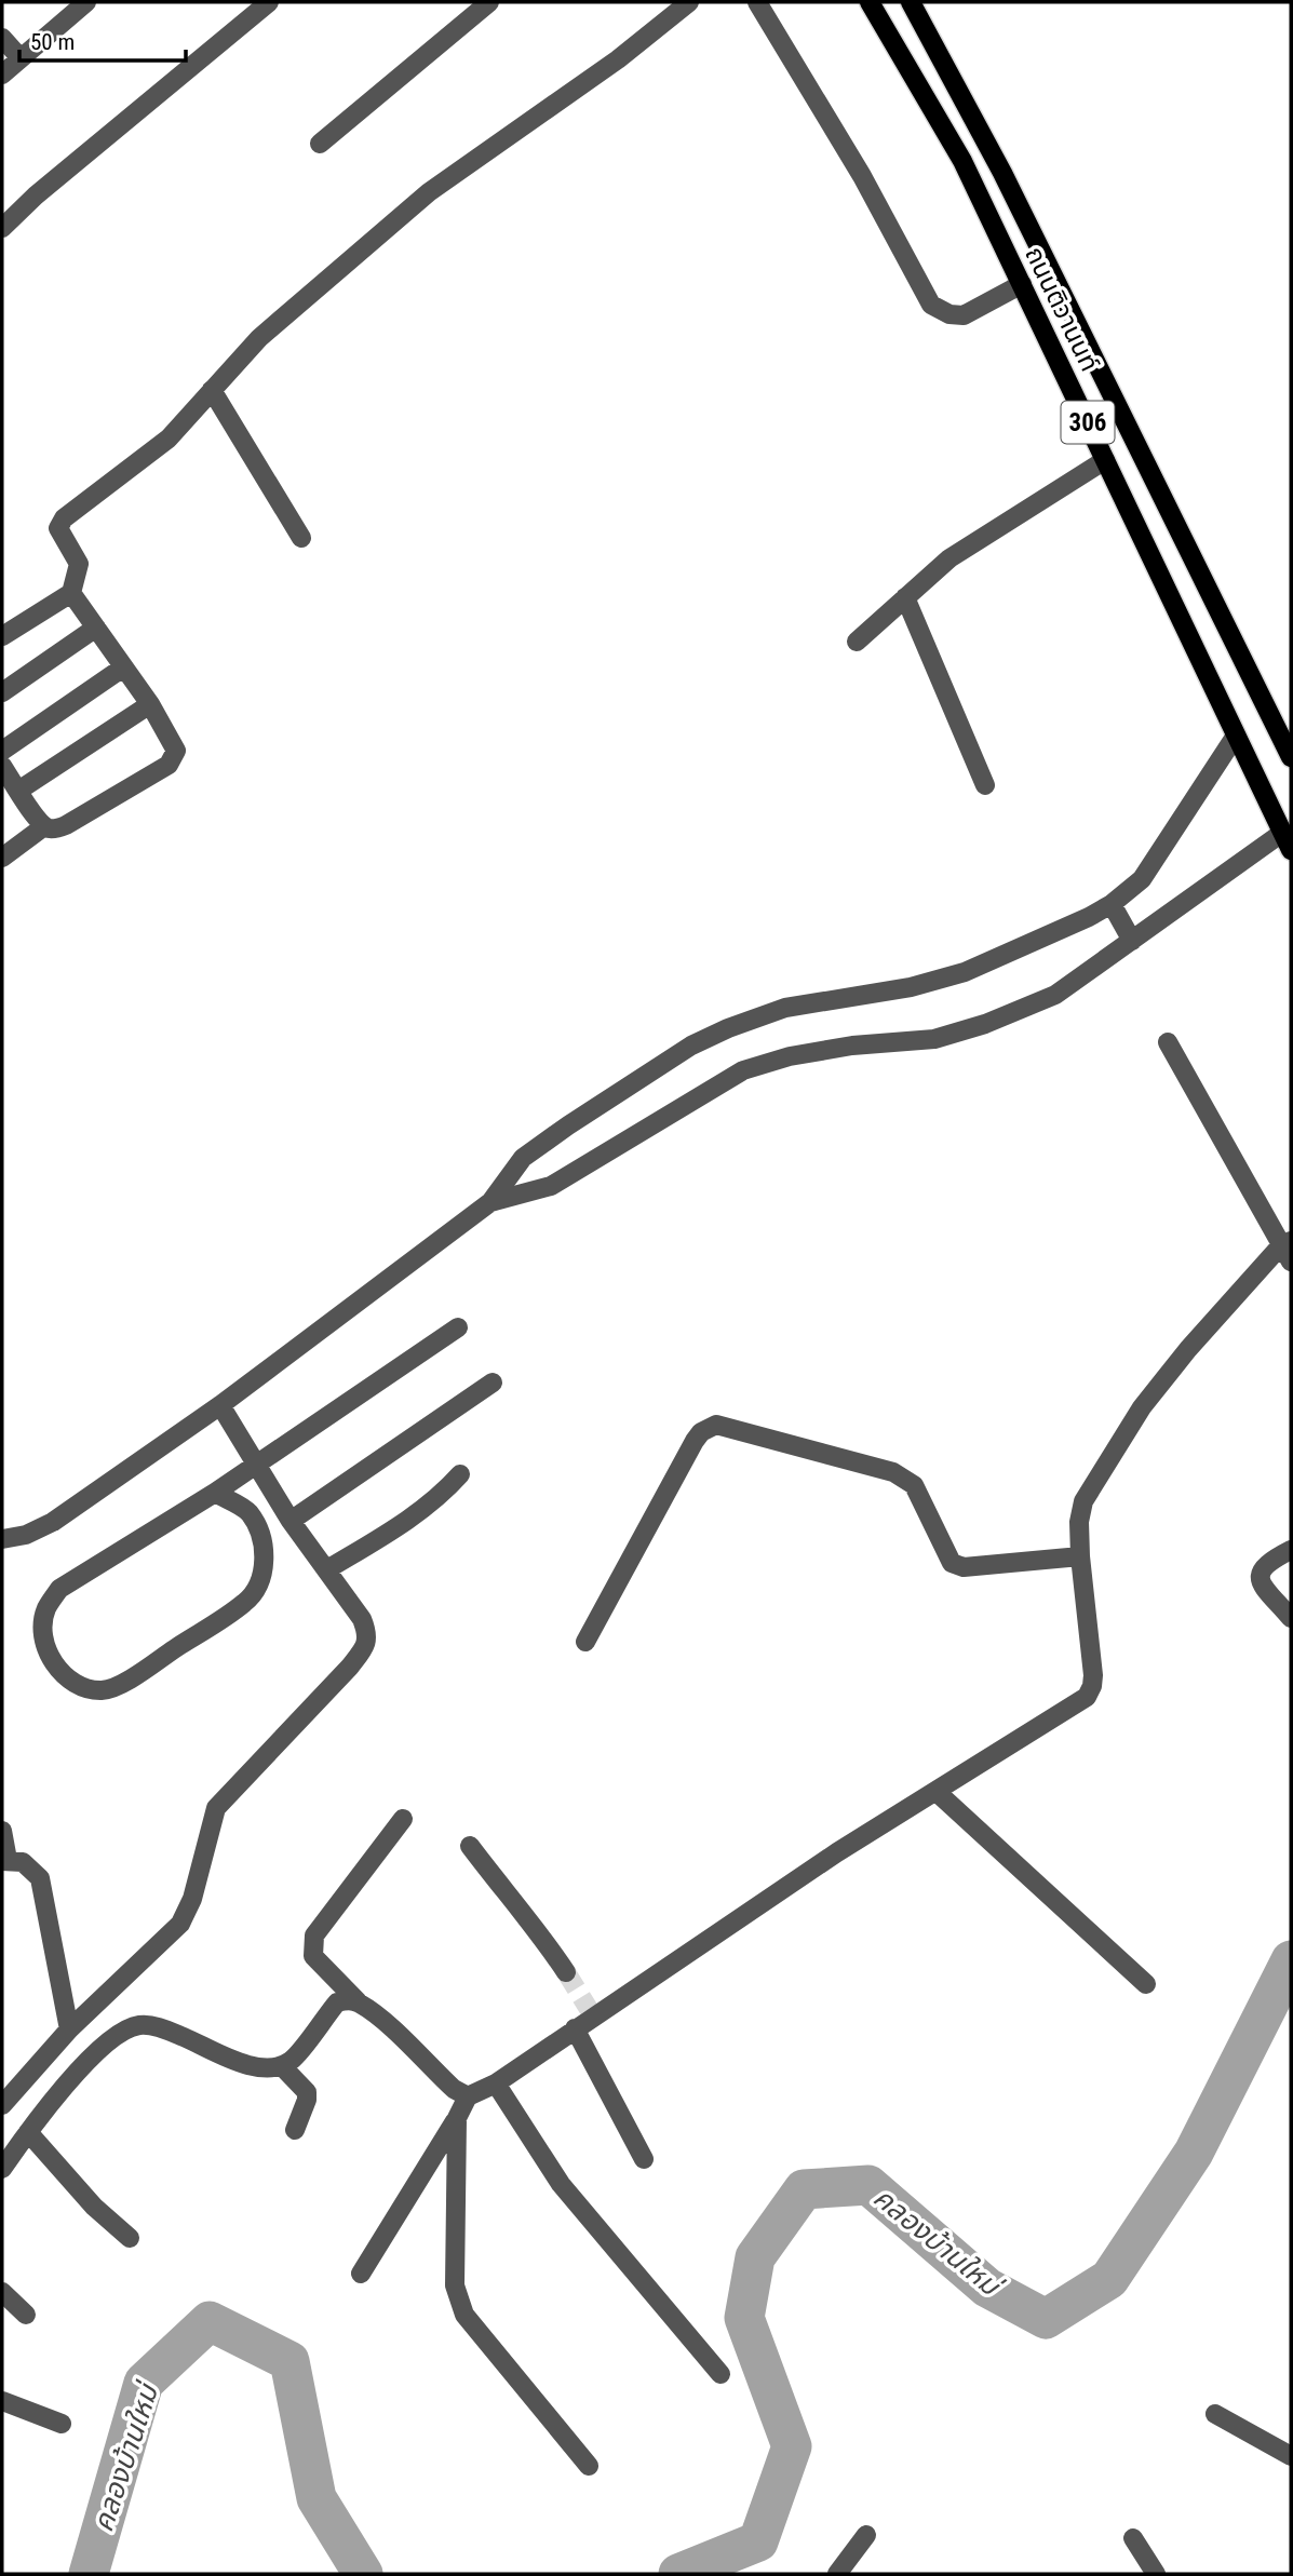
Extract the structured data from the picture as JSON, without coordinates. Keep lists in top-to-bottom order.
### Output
{
  "streets": {
    "main road": ["ถนนติวานนท์", "306"]
  },
  "water": ["คลองบ้านใหม่"],
  "scale_bar": "50 m"
}
